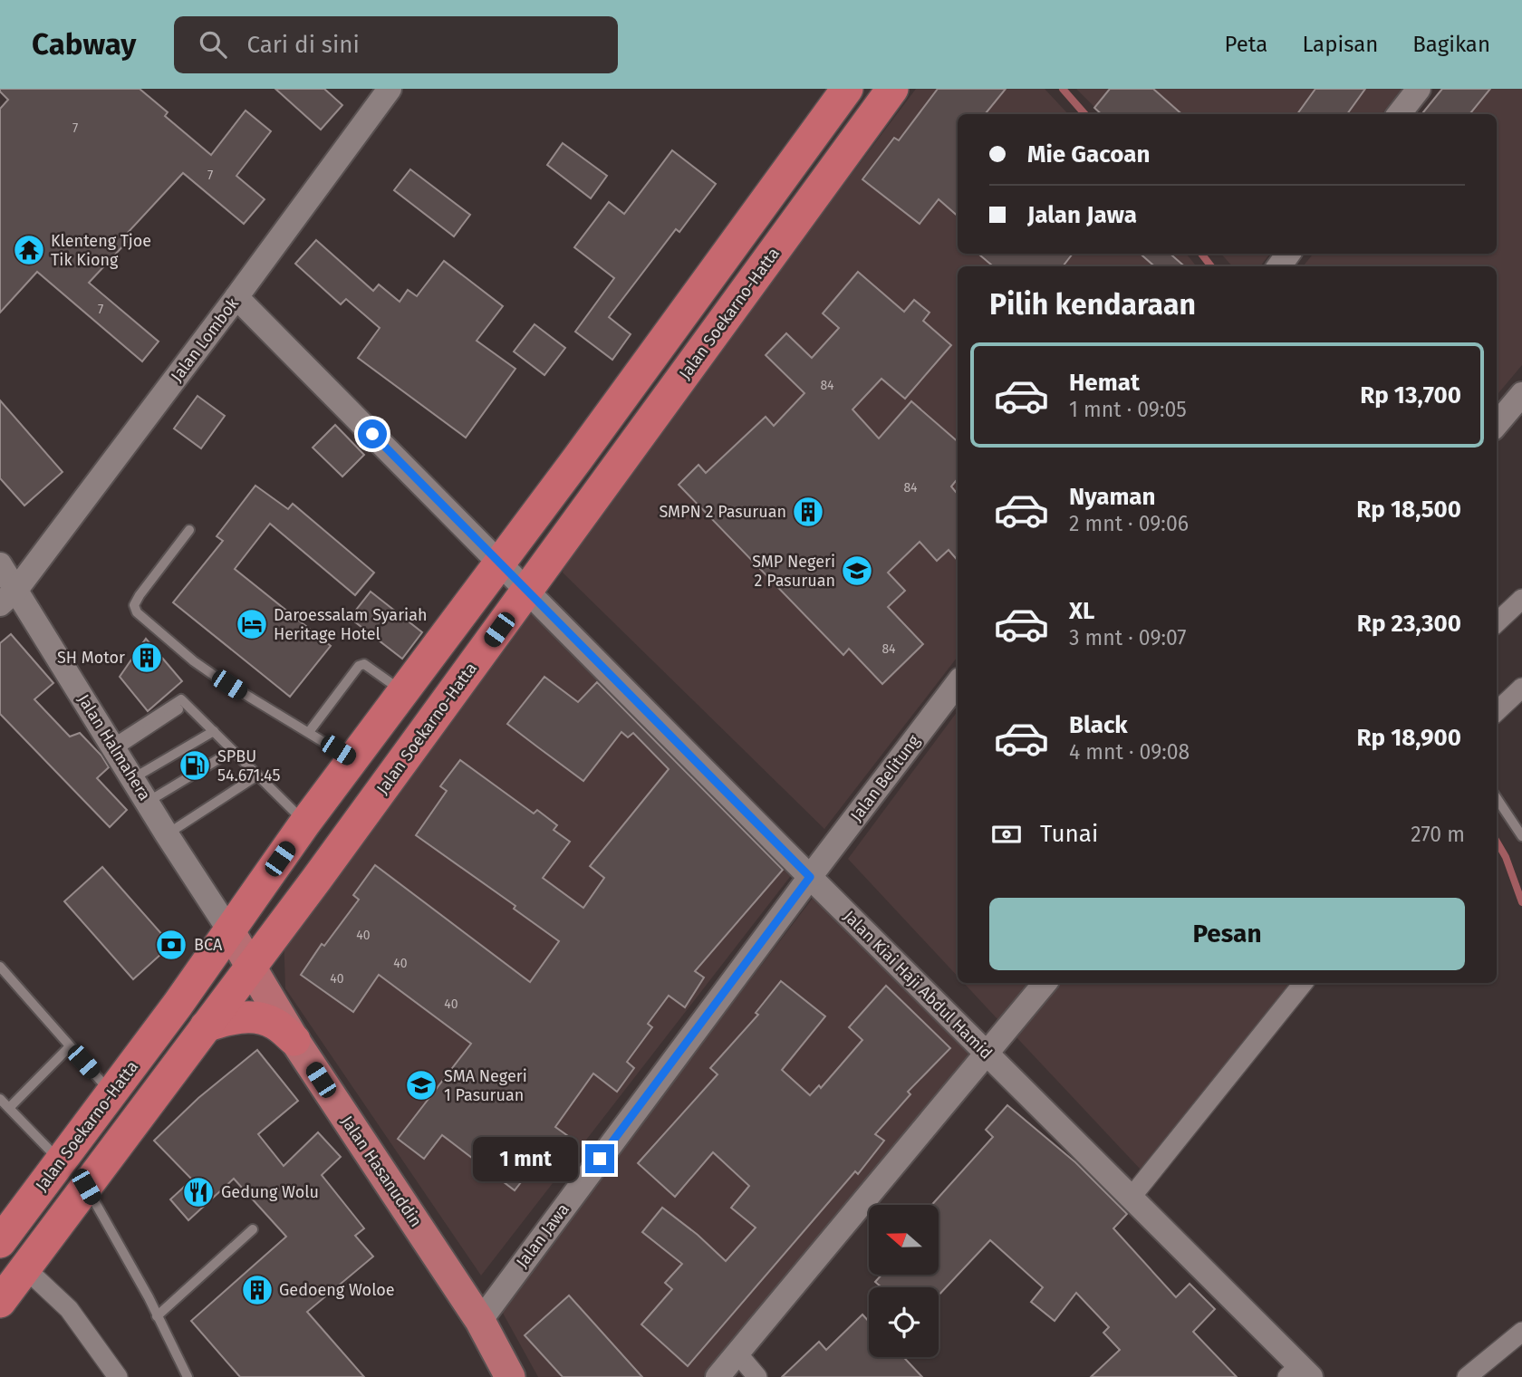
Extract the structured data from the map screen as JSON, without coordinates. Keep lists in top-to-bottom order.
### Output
{
  "streets": {
    "highway": ["Jalan Soekarno-Hatta"],
    "main road": ["Jalan Hasanuddin"],
    "street": [
      "Jalan Lombok",
      "Jalan Halmahera",
      "Jalan Belitung",
      "Jalan Kiai Haji Abdul Hamid",
      "Jalan Jawa"
    ]
  },
  "crossings": [
    ["Jalan Soekarno-Hatta", "Jalan Halmahera"],
    ["Jalan Soekarno-Hatta", "Jalan Kiai Haji Abdul Hamid"],
    ["Jalan Soekarno-Hatta", "Jalan Hasanuddin"],
    ["Jalan Lombok", "Jalan Halmahera"],
    ["Jalan Lombok", "Jalan Kiai Haji Abdul Hamid"],
    ["Jalan Halmahera", "Jalan Hasanuddin"],
    ["Jalan Belitung", "Jalan Kiai Haji Abdul Hamid"],
    ["Jalan Belitung", "Jalan Jawa"],
    ["Jalan Kiai Haji Abdul Hamid", "Jalan Jawa"],
    ["Jalan Hasanuddin", "Jalan Jawa"]
  ],
  "places": {
    "temple": ["Klenteng Tjoe Tik Kiong"],
    "building": ["SMPN 2 Pasuruan", "SH Motor", "Gedoeng Woloe"],
    "school or university": ["SMP Negeri 2 Pasuruan", "SMA Negeri 1 Pasuruan"],
    "hotel": ["Daroessalam Syariah Heritage Hotel"],
    "fuel station": ["SPBU 54.671.45"],
    "bank": ["BCA"],
    "restaurant": ["Gedung Wolu"]
  },
  "house_numbers": [
    "7",
    "7",
    "7",
    "84",
    "84",
    "84",
    "40",
    "40",
    "40",
    "40"
  ],
  "north": "left",
  "page": {
    "header": "Cabway",
    "search": "Cari di sini",
    "nav": ["Peta", "Lapisan", "Bagikan"],
    "banner": ["Mie Gacoan", "Jalan Jawa"],
    "heading": "Pilih kendaraan",
    "list": [
      {
        "name": "Hemat",
        "note": "1 mnt · 09:05",
        "value": "Rp 13,700"
      },
      {
        "name": "Nyaman",
        "note": "2 mnt · 09:06",
        "value": "Rp 18,500"
      },
      {
        "name": "XL",
        "note": "3 mnt · 09:07",
        "value": "Rp 23,300"
      },
      {
        "name": "Black",
        "note": "4 mnt · 09:08",
        "value": "Rp 18,900"
      }
    ],
    "pay": ["Tunai", "270 m"],
    "buttons": "Pesan",
    "bubble": "1 mnt"
  }
}
